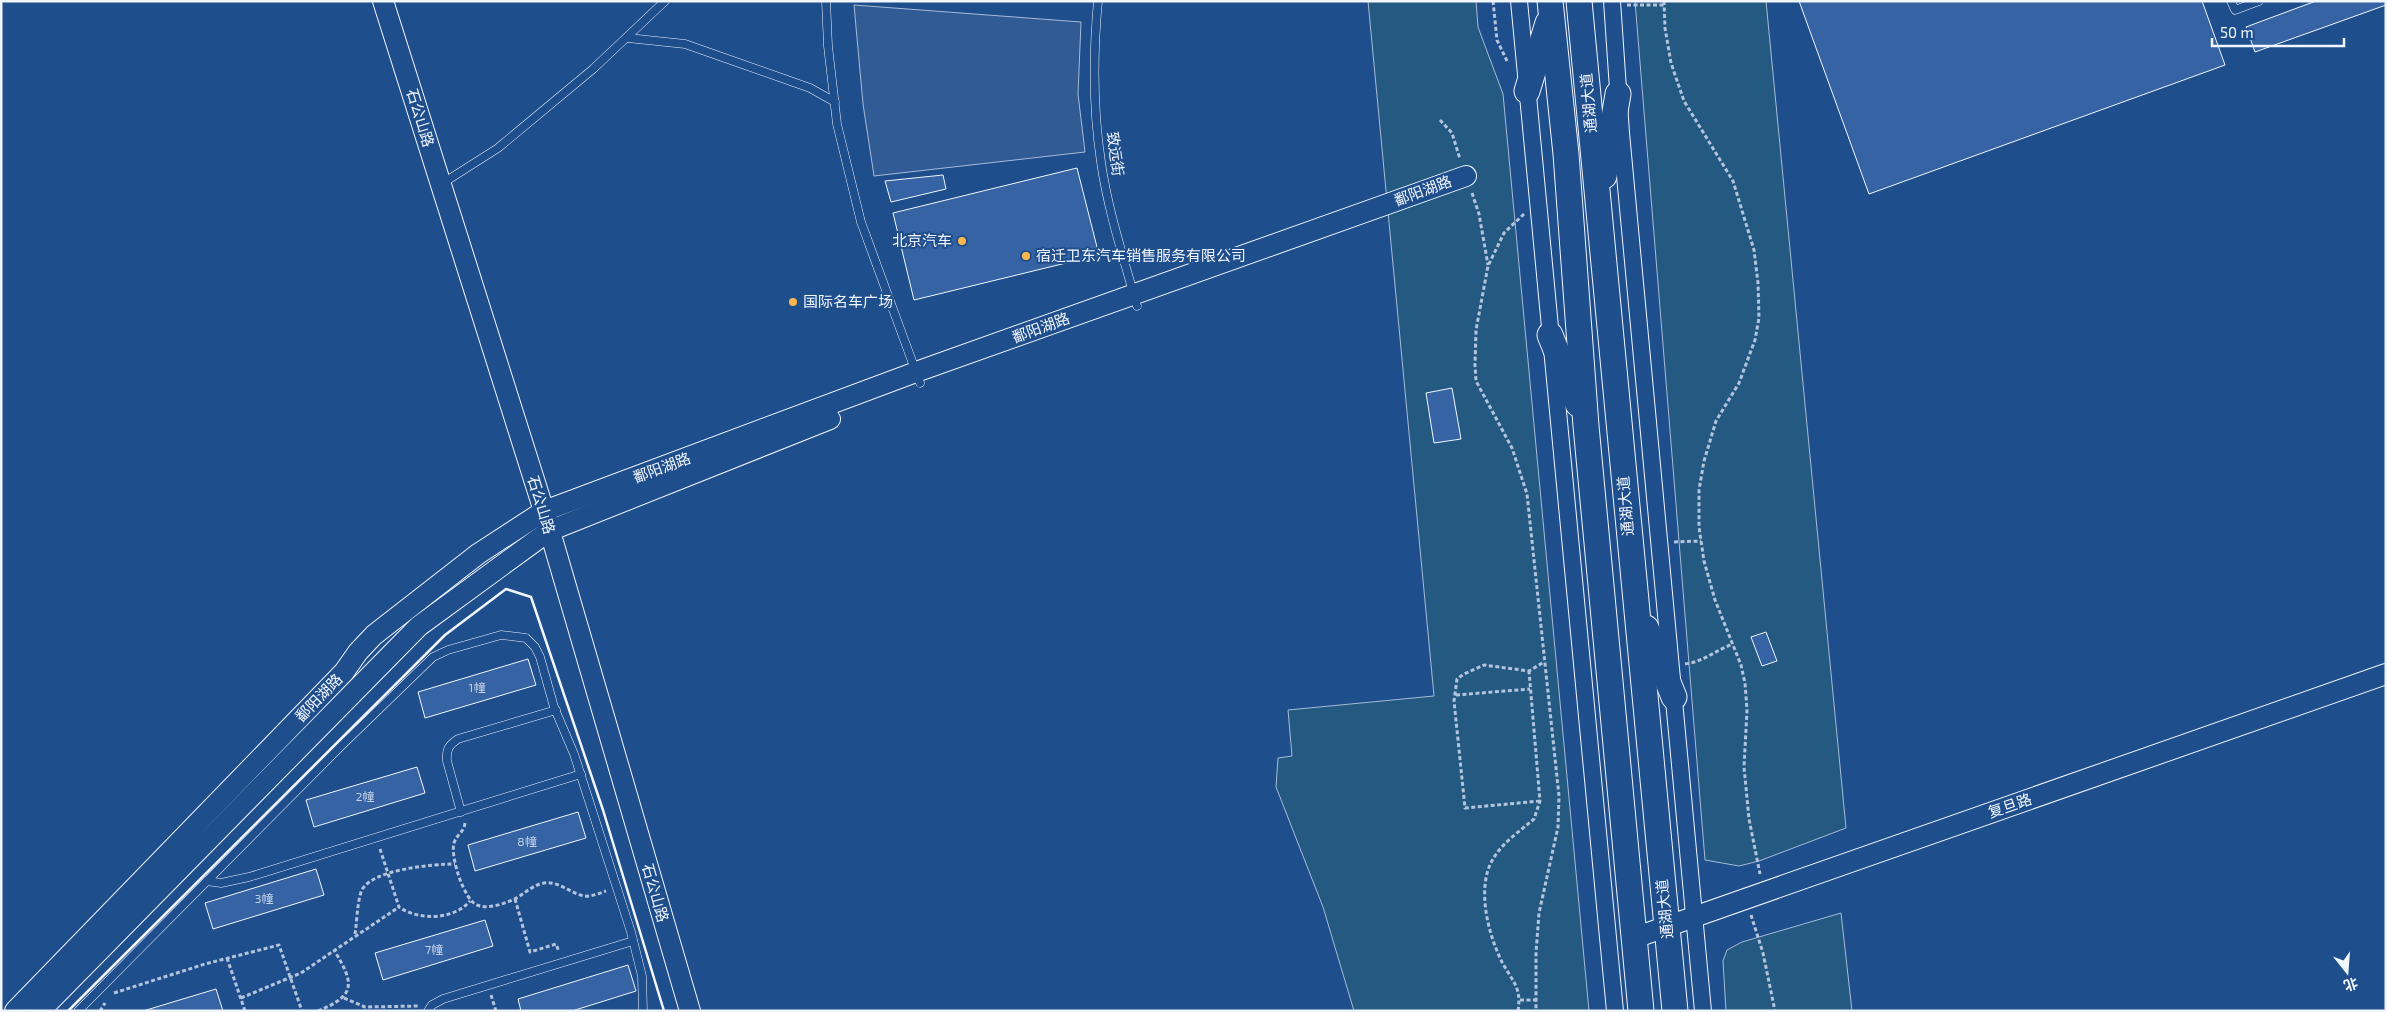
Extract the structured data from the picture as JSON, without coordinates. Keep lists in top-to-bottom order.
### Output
{
  "streets": {
    "main road": ["通湖大道"],
    "street": ["石公山路", "鄱阳湖路", "复旦路"],
    "lane": ["致远街"]
  },
  "crossings": [
    ["通湖大道", "复旦路"],
    ["石公山路", "鄱阳湖路"],
    ["致远街", "鄱阳湖路"]
  ],
  "places": ["北京汽车", "宿迁卫东汽车销售服务有限公司", "国际名车广场"],
  "house_numbers": [
    "1幢",
    "2幢",
    "8幢",
    "3幢",
    "7幢"
  ],
  "scale_bar": "50 m",
  "north": "bottom"
}
